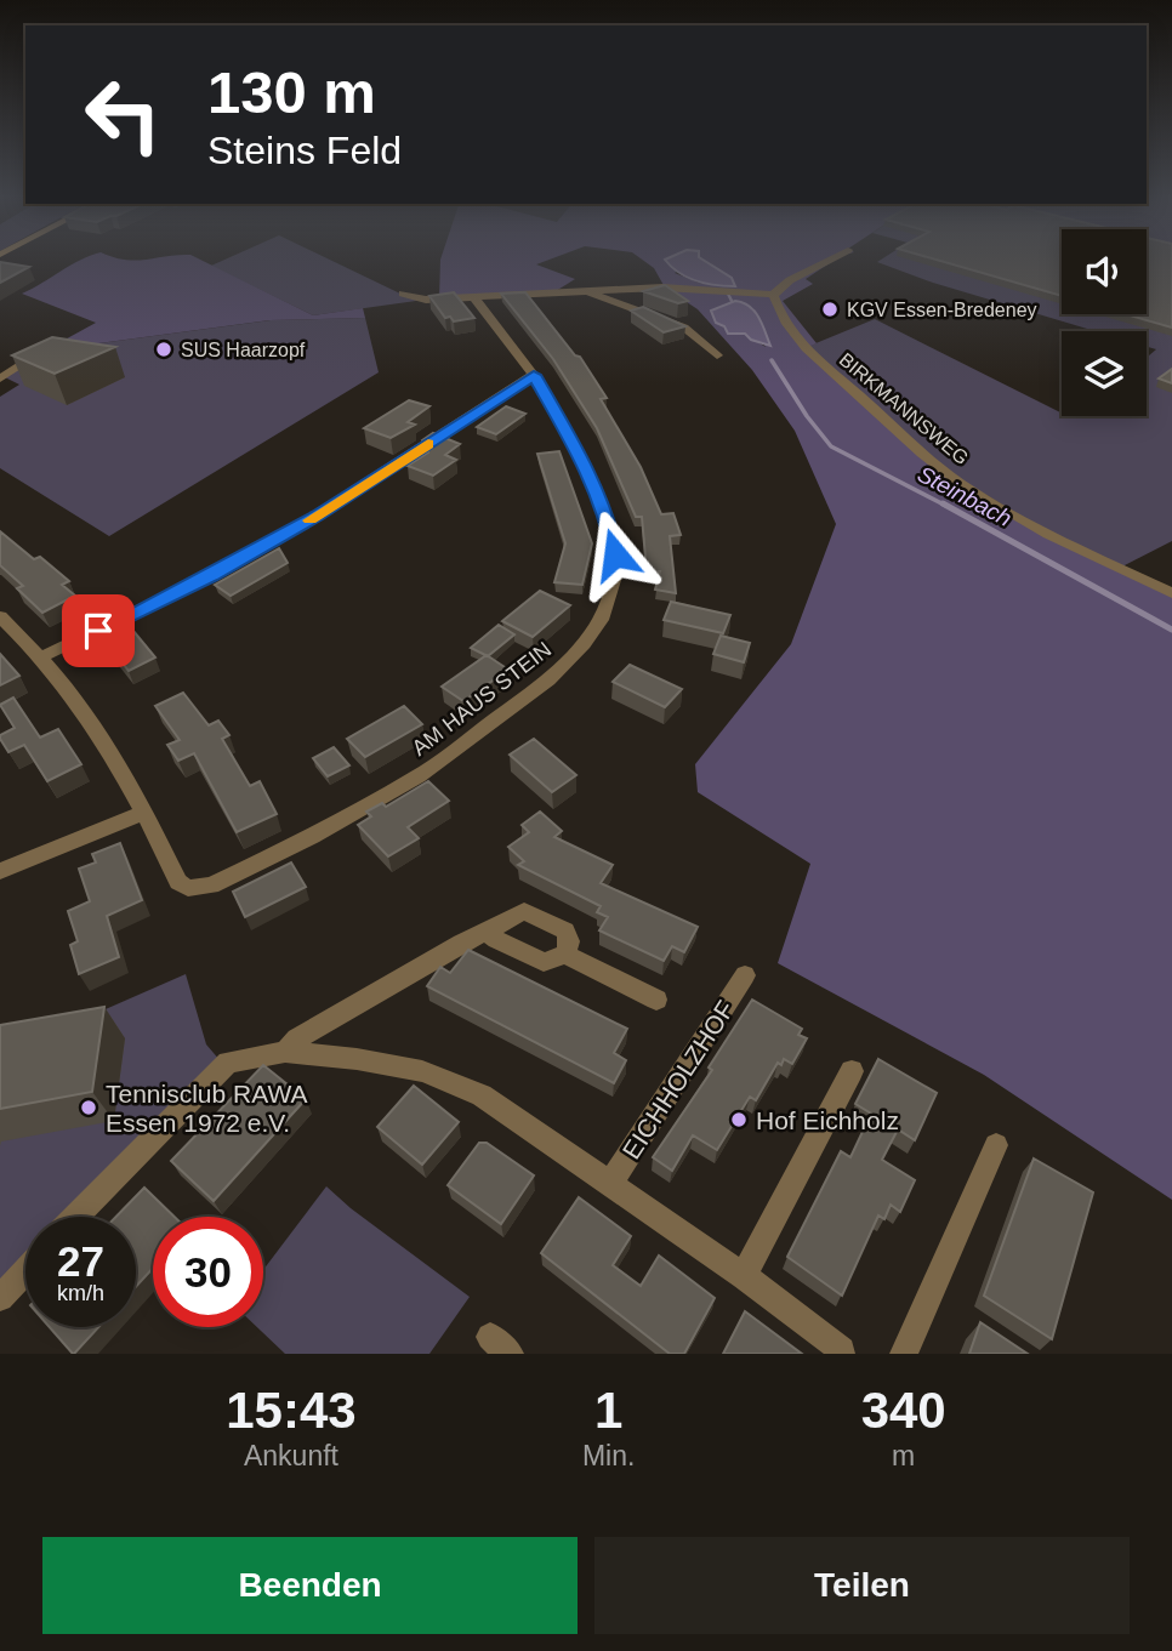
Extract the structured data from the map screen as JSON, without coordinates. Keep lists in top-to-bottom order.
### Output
{
  "streets": {
    "street": ["BIRKMANNSWEG", "AM HAUS STEIN", "EICHHOLZHOF"]
  },
  "water": ["Steinbach"],
  "places": [
    "KGV Essen-Bredeney",
    "SUS Haarzopf",
    "Tennisclub RAWA Essen 1972 e.V.",
    "Hof Eichholz"
  ],
  "page": {
    "turn": ["130 m", "Steins Feld"],
    "speed": "27 km/h",
    "limit": "30",
    "eta": [
      "15:43",
      "Ankunft",
      "1",
      "Min.",
      "340",
      "m"
    ],
    "buttons": ["Beenden", "Teilen"]
  }
}
